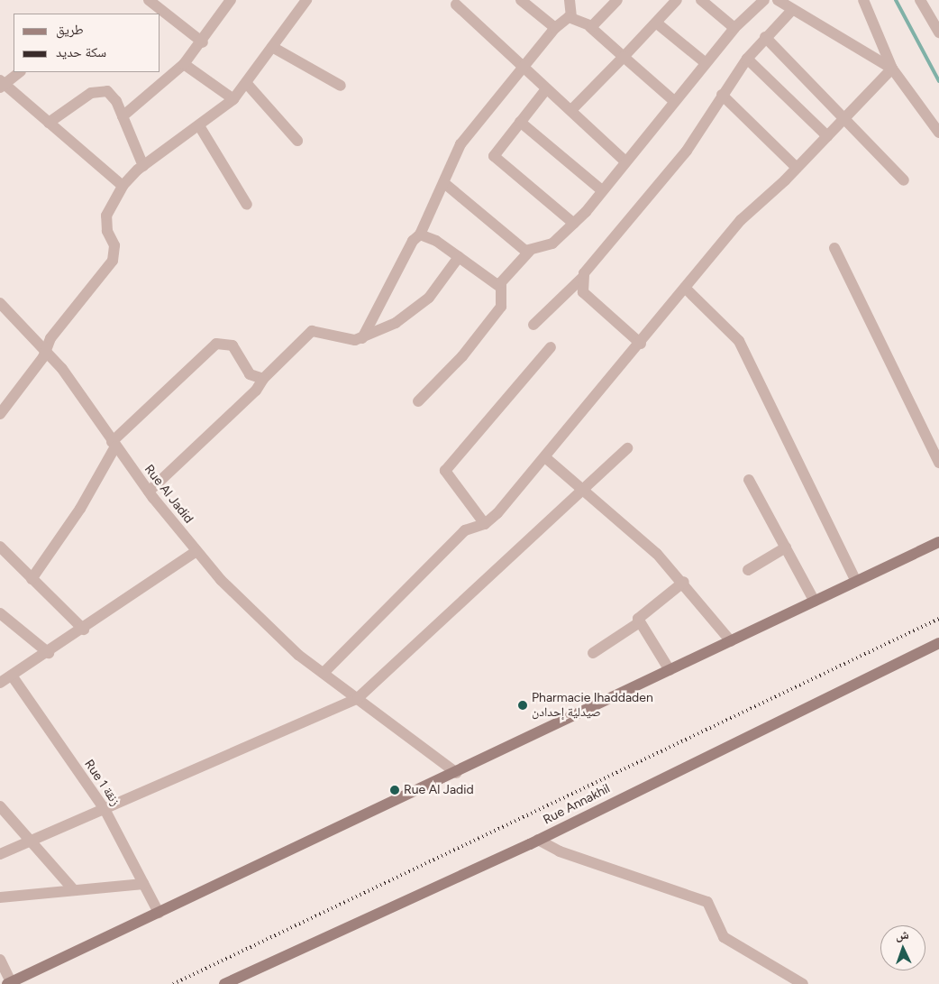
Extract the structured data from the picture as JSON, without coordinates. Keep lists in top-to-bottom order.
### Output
{
  "streets": {
    "main road": ["Rue Annakhil"],
    "street": ["Rue Al Jadid", "Rue 1 زنقة"]
  },
  "places": ["Pharmacie Ihaddaden صيدلية إحدادن", "Rue Al Jadid"],
  "legend": ["طريق", "سكة حديد"],
  "north": "top"
}
